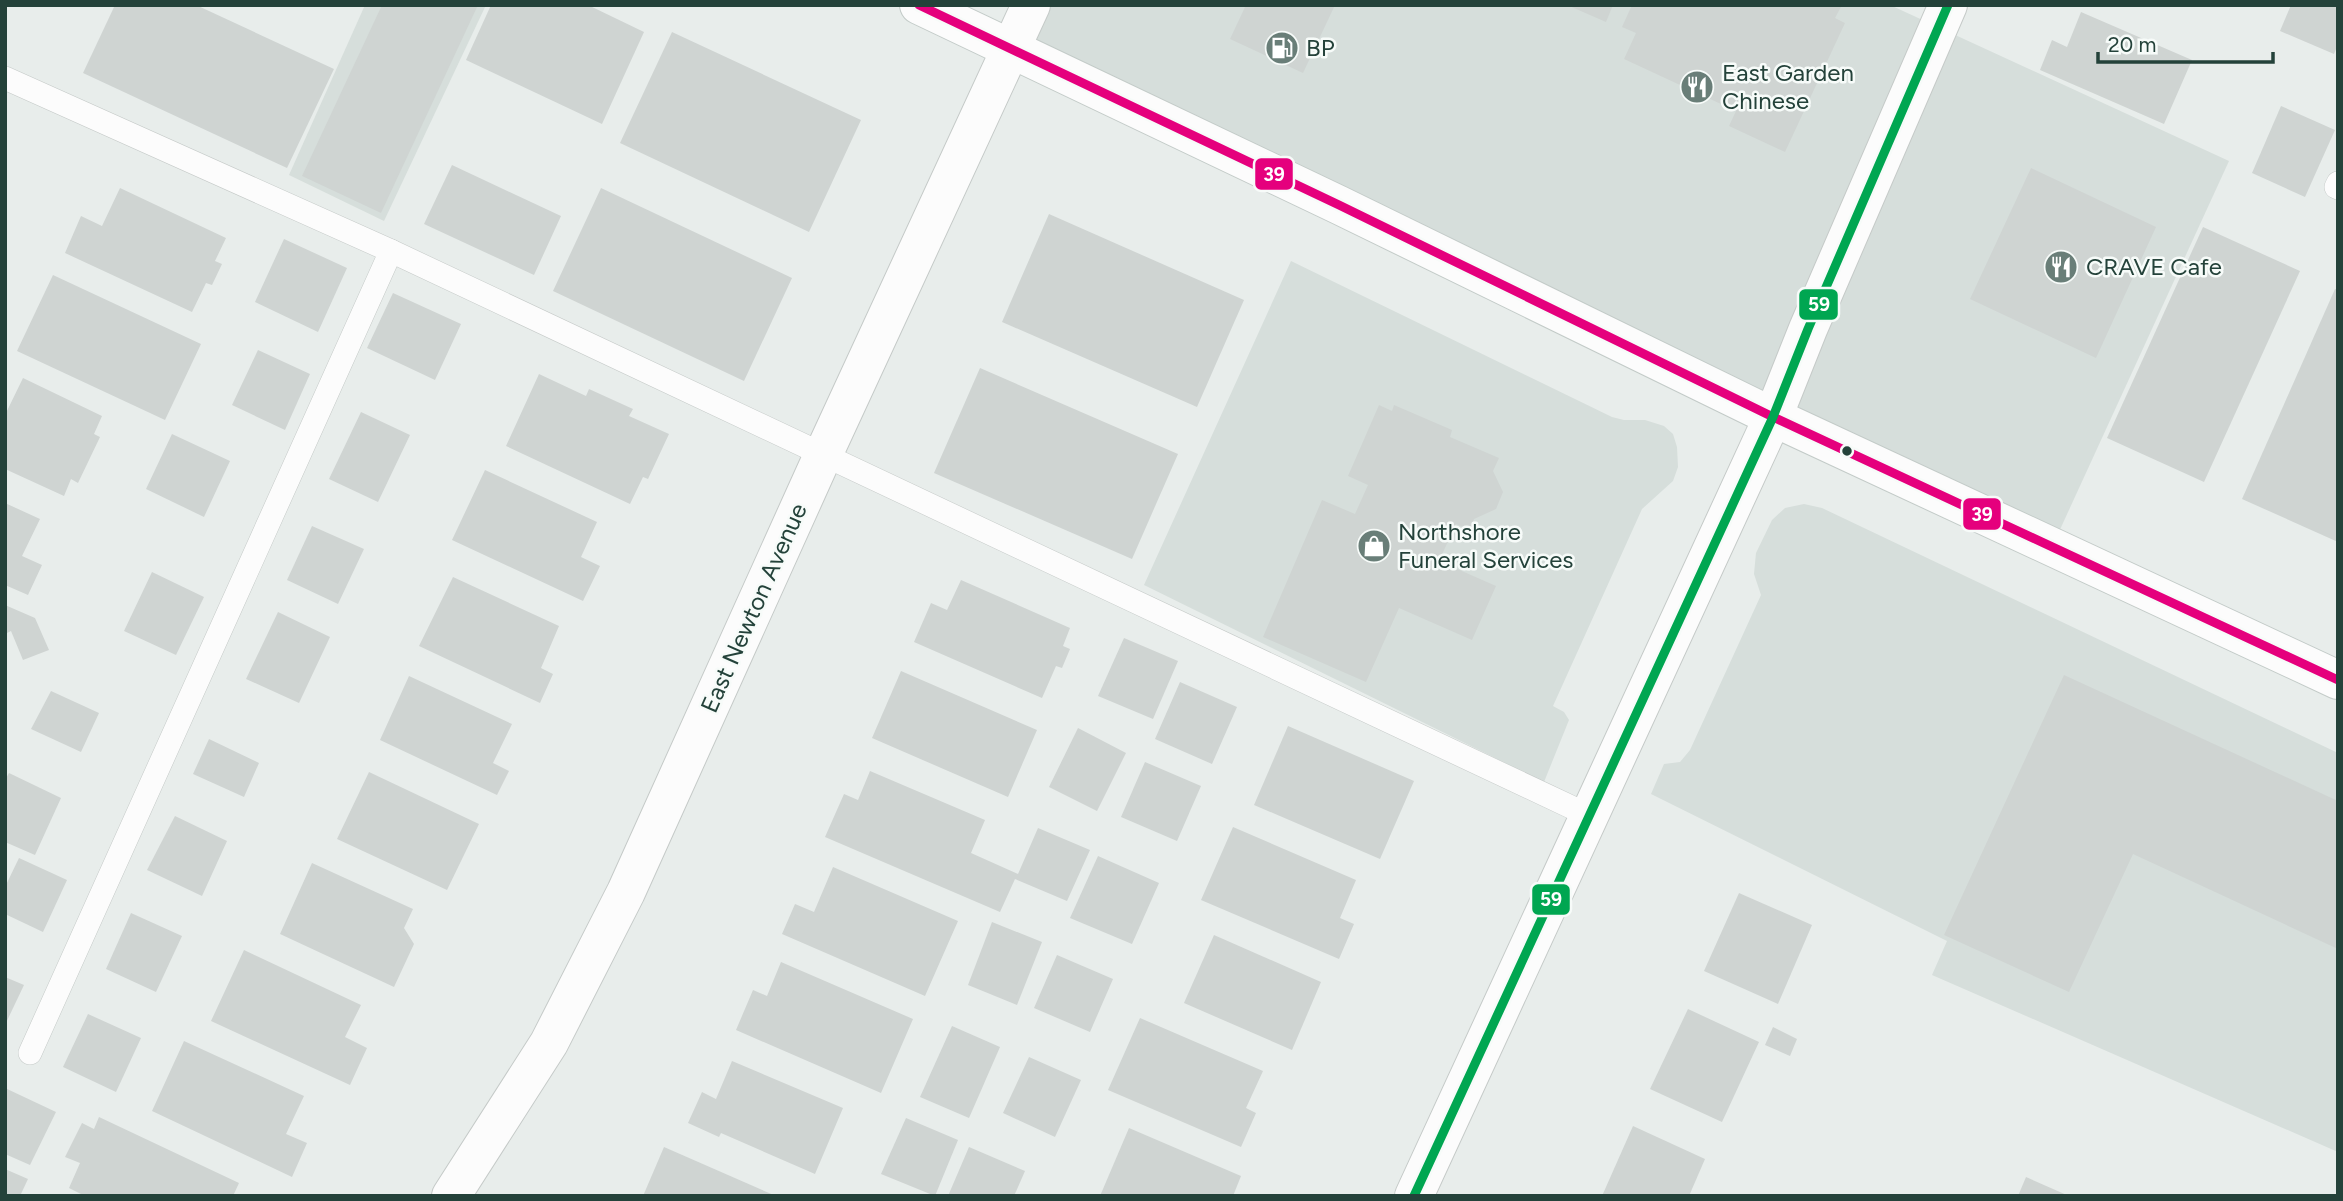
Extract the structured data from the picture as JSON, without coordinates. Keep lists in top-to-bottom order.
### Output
{
  "streets": {
    "street": ["East Newton Avenue"]
  },
  "places": {
    "fuel station": ["BP"],
    "restaurant": ["East Garden Chinese", "CRAVE Cafe"],
    "shop": ["Northshore Funeral Services"]
  },
  "lines": ["transit line 39", "transit line 59"],
  "scale_bar": "20 m"
}
